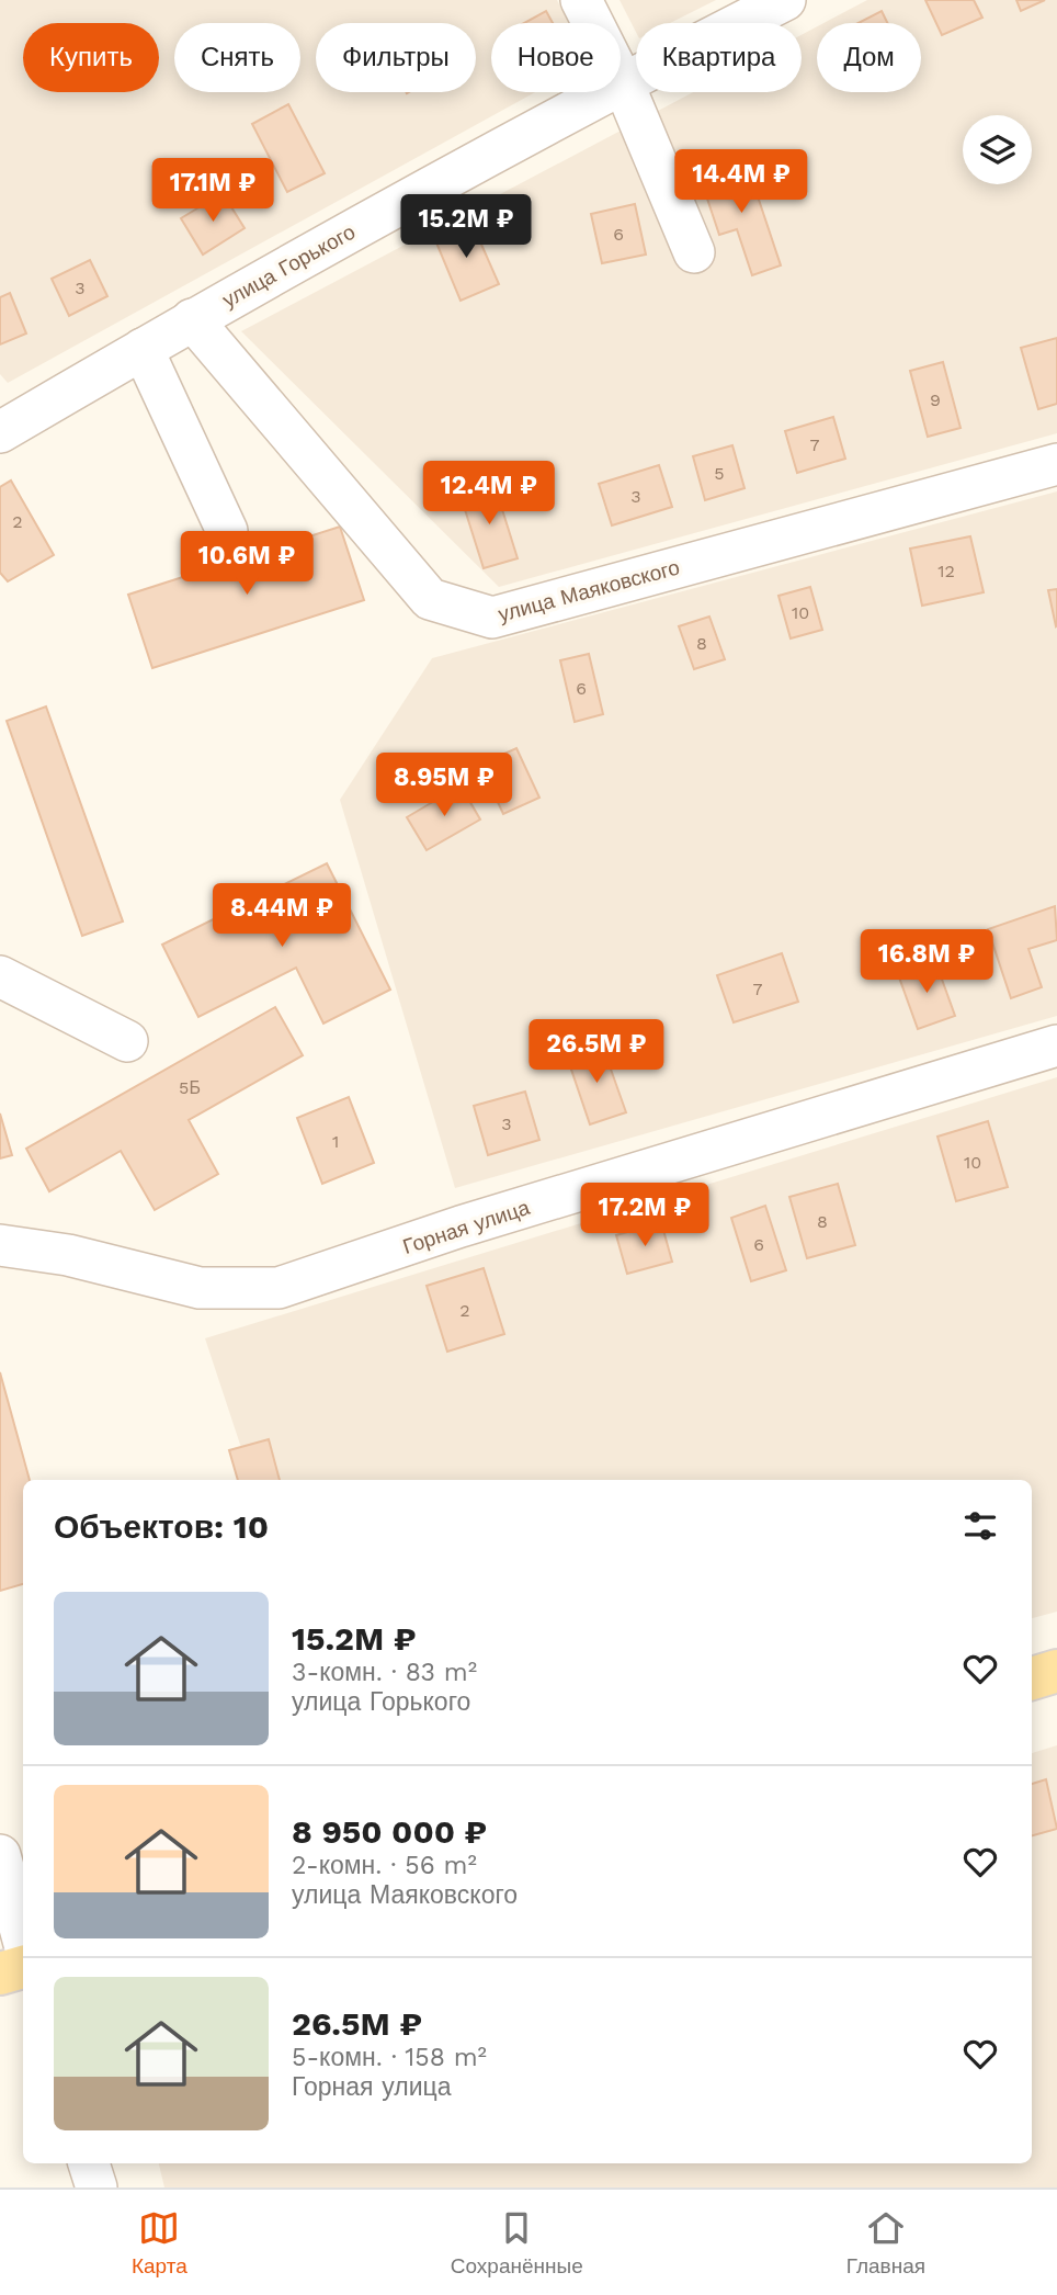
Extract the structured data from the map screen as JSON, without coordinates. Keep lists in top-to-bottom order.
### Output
{
  "streets": {
    "street": ["улица Горького", "улица Маяковского", "Горная улица"]
  },
  "crossings": [
    ["улица Горького", "улица Маяковского"]
  ],
  "house_numbers": [
    "6",
    "3",
    "9",
    "7",
    "5",
    "3",
    "2",
    "12",
    "10",
    "8",
    "6",
    "7",
    "5Б",
    "3",
    "1",
    "10",
    "8",
    "6",
    "2"
  ],
  "page": {
    "chip": [
      "Купить",
      "Снять",
      "Фильтры",
      "Новое",
      "Квартира",
      "Дом"
    ],
    "price": [
      "14.4M ₽",
      "17.1M ₽",
      "15.2M ₽",
      "12.4M ₽",
      "10.6M ₽",
      "8.95M ₽",
      "8.44M ₽",
      "16.8M ₽",
      "26.5M ₽",
      "17.2M ₽"
    ],
    "heading": "Объектов: 10",
    "list": [
      {
        "name": "15.2M ₽",
        "note": "3-комн. · 83 m² · улица Горького"
      },
      {
        "name": "8 950 000 ₽",
        "note": "2-комн. · 56 m² · улица Маяковского"
      },
      {
        "name": "26.5M ₽",
        "note": "5-комн. · 158 m² · Горная улица"
      }
    ],
    "tabs": ["Карта", "Сохранённые", "Главная"]
  }
}
